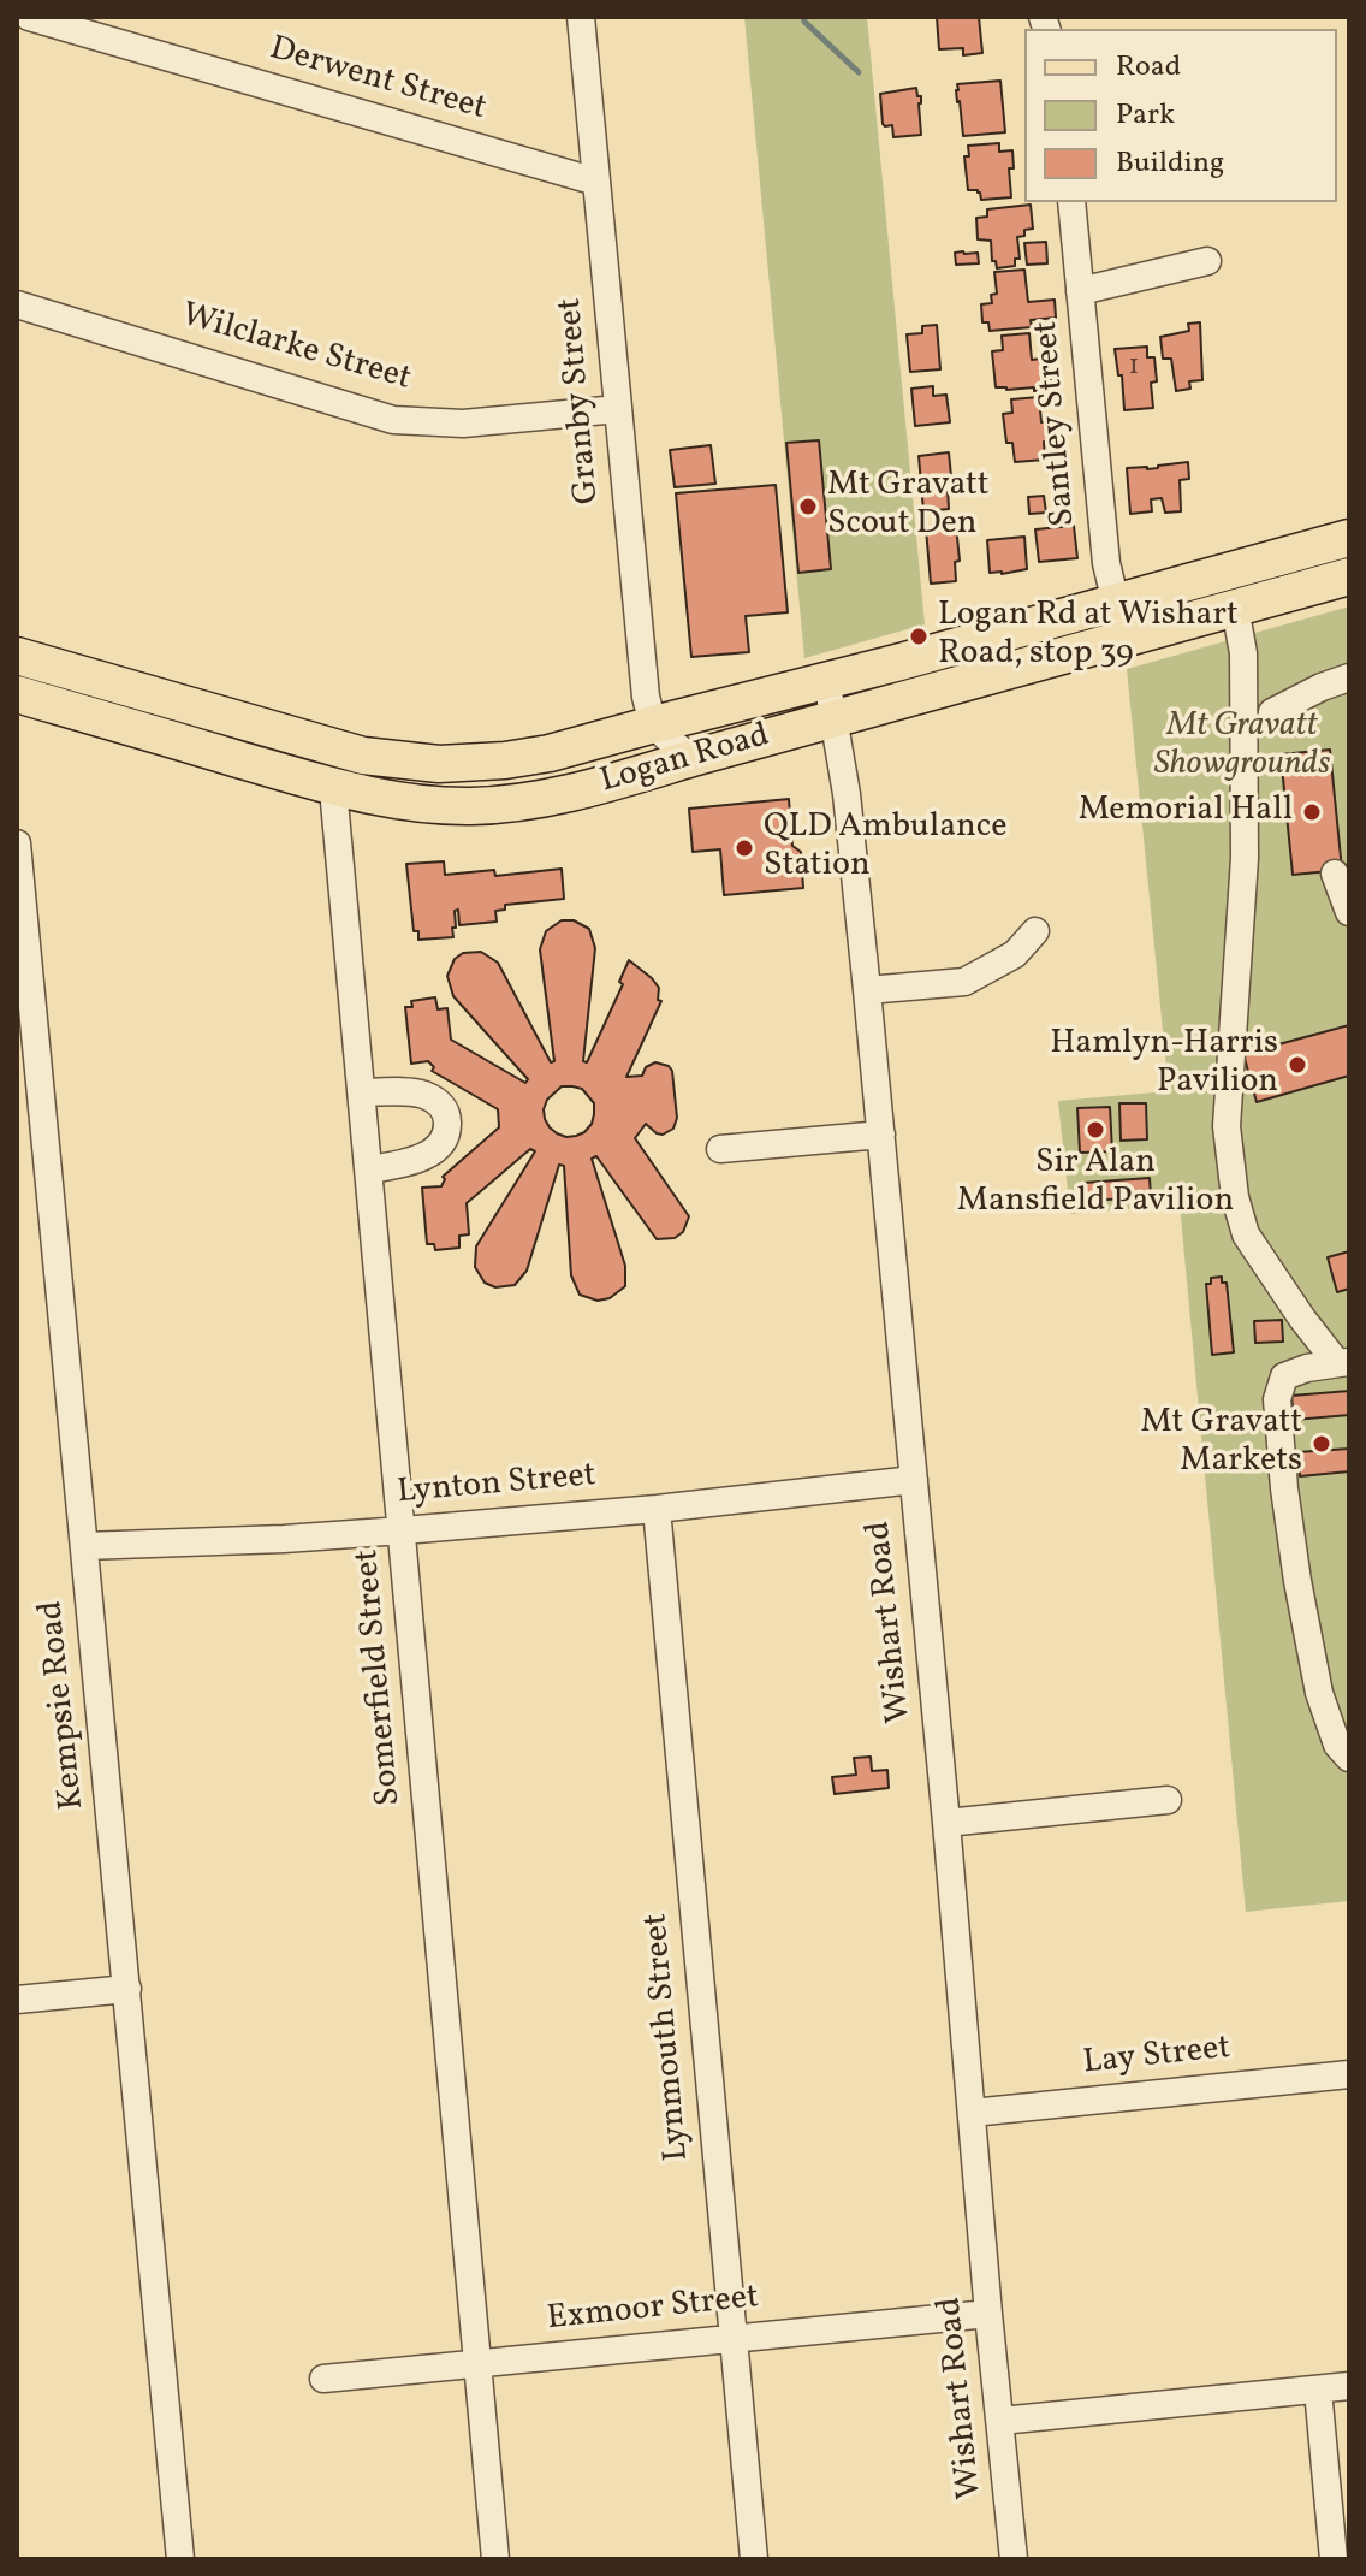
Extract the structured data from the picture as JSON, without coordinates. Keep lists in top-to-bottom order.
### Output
{
  "streets": {
    "main road": ["Logan Road"],
    "street": [
      "Derwent Street",
      "Wilclarke Street",
      "Granby Street",
      "Santley Street",
      "Lynton Street",
      "Wishart Road",
      "Somerfield Street",
      "Kempsie Road",
      "Lynmouth Street",
      "Lay Street",
      "Exmoor Street"
    ]
  },
  "crossings": [
    ["Derwent Street", "Granby Street"],
    ["Wilclarke Street", "Granby Street"],
    ["Granby Street", "Logan Road"],
    ["Santley Street", "Logan Road"],
    ["Logan Road", "Wishart Road"],
    ["Logan Road", "Somerfield Street"],
    ["Lynton Street", "Wishart Road"],
    ["Lynton Street", "Somerfield Street"],
    ["Lynton Street", "Kempsie Road"],
    ["Lynton Street", "Lynmouth Street"],
    ["Wishart Road", "Lay Street"],
    ["Wishart Road", "Exmoor Street"],
    ["Somerfield Street", "Exmoor Street"],
    ["Lynmouth Street", "Exmoor Street"]
  ],
  "parks": ["Mt Gravatt Showgrounds"],
  "places": [
    "Mt Gravatt Scout Den",
    "Logan Rd at Wishart Road, stop 39",
    "Memorial Hall",
    "QLD Ambulance Station",
    "Hamlyn-Harris Pavilion",
    "Sir Alan Mansfield Pavilion",
    "Mt Gravatt Markets"
  ],
  "house_numbers": ["1"],
  "legend": ["Road", "Park", "Building"]
}
